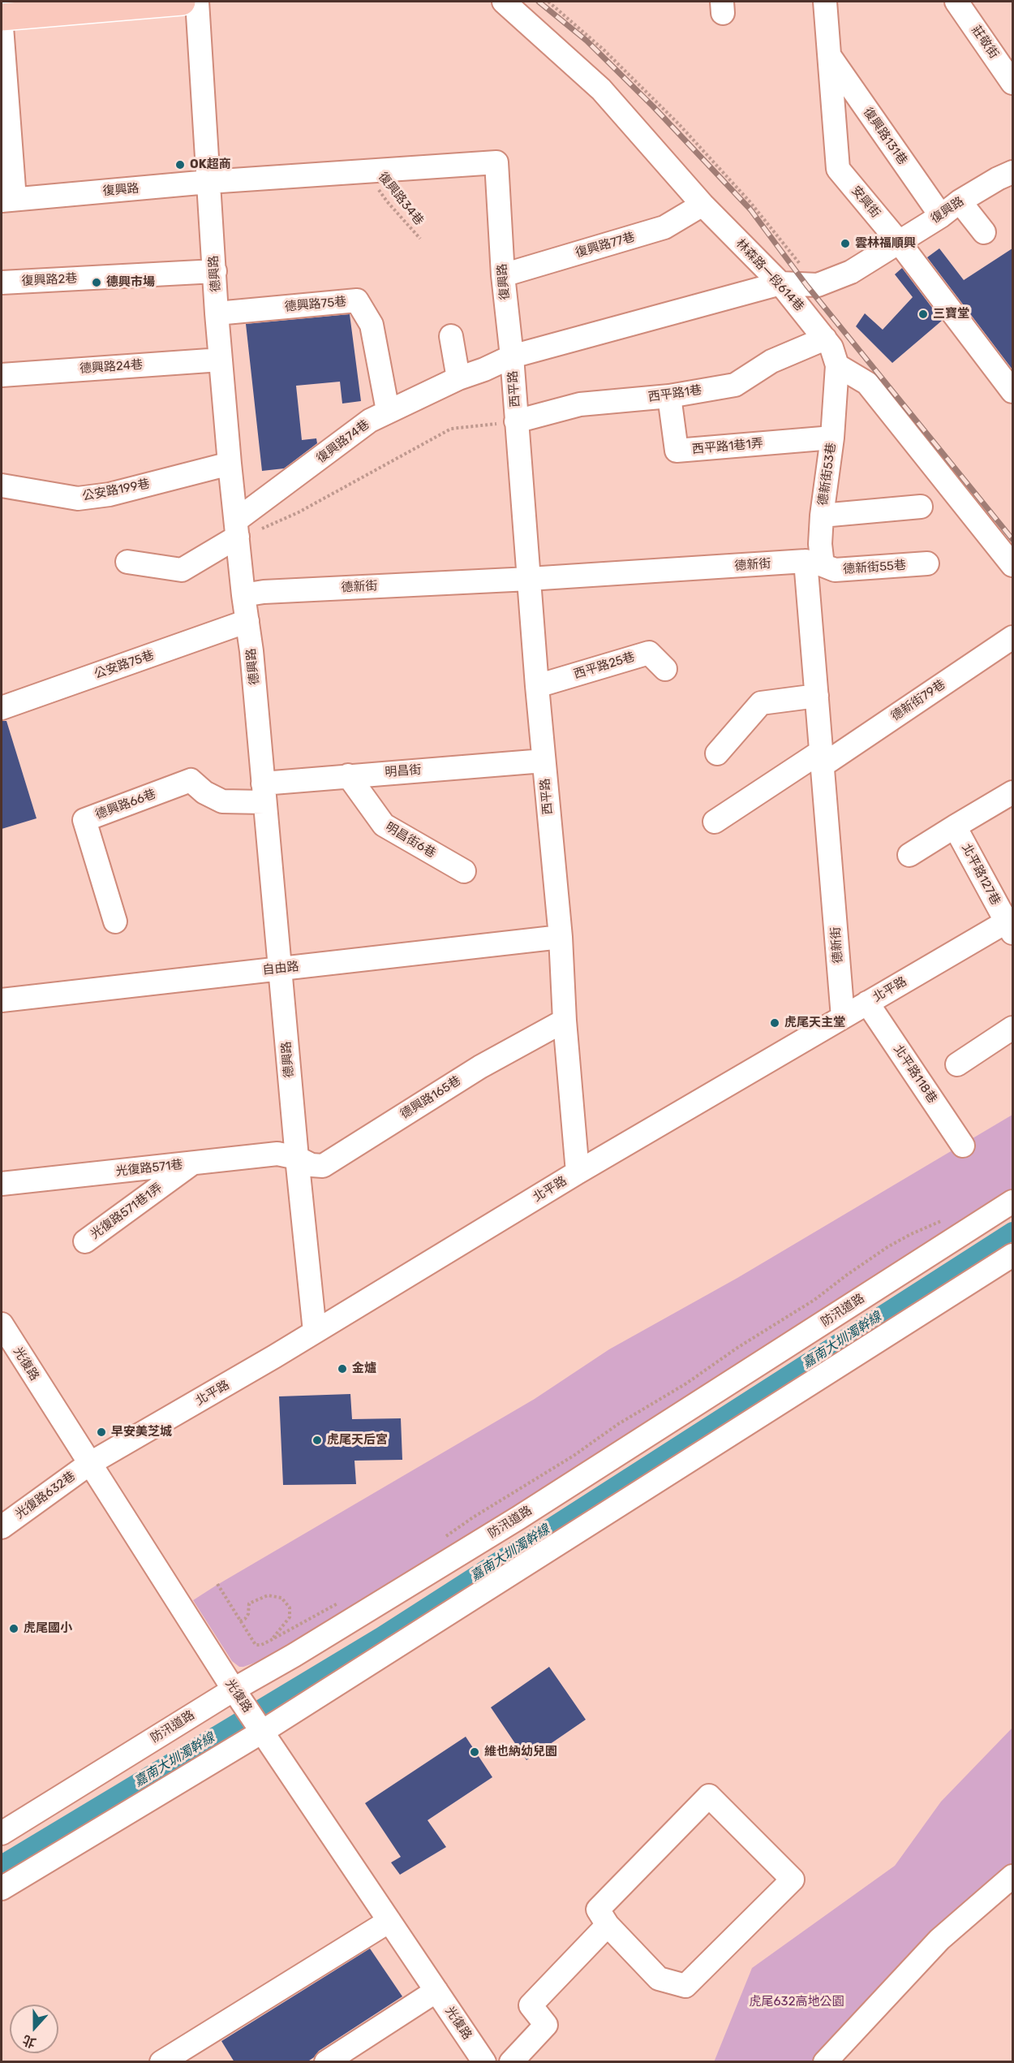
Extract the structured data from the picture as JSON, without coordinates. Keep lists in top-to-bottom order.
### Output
{
  "streets": {
    "street": [
      "莊敬街",
      "復興路131巷",
      "復興路",
      "安興街",
      "復興路77巷",
      "德興路",
      "林森路一段614巷",
      "復興路2巷",
      "德興路75巷",
      "德興路24巷",
      "西平路",
      "西平路1巷",
      "復興路74巷",
      "西平路1巷1弄",
      "德新街53巷",
      "公安路199巷",
      "德新街",
      "德新街55巷",
      "公安路75巷",
      "西平路25巷",
      "德新街79巷",
      "明昌街",
      "德興路66巷",
      "明昌街6巷",
      "北平路127巷",
      "自由路",
      "北平路",
      "北平路118巷",
      "德興路165巷",
      "光復路571巷",
      "光復路571巷1弄",
      "防汛道路",
      "光復路",
      "光復路632巷"
    ],
    "path": ["復興路34巷"]
  },
  "crossings": [
    ["復興路131巷", "復興路"],
    ["復興路131巷", "安興街"],
    ["復興路", "復興路34巷"],
    ["復興路", "安興街"],
    ["復興路", "復興路77巷"],
    ["復興路", "德興路"],
    ["復興路", "林森路一段614巷"],
    ["復興路", "西平路"],
    ["復興路", "復興路74巷"],
    ["復興路77巷", "林森路一段614巷"],
    ["德興路", "復興路2巷"],
    ["德興路", "德興路75巷"],
    ["德興路", "德興路24巷"],
    ["德興路", "西平路"],
    ["德興路", "復興路74巷"],
    ["德興路", "公安路199巷"],
    ["德興路", "德新街"],
    ["德興路", "公安路75巷"],
    ["德興路", "明昌街"],
    ["德興路", "德興路66巷"],
    ["德興路", "自由路"],
    ["德興路", "北平路"],
    ["德興路", "德興路165巷"],
    ["德興路", "光復路571巷"],
    ["林森路一段614巷", "西平路1巷"],
    ["林森路一段614巷", "德新街53巷"],
    ["德興路75巷", "復興路74巷"],
    ["西平路", "西平路1巷"],
    ["西平路", "復興路74巷"],
    ["西平路", "德新街"],
    ["西平路", "西平路25巷"],
    ["西平路", "明昌街"],
    ["西平路", "自由路"],
    ["西平路", "北平路"],
    ["西平路", "德興路165巷"],
    ["西平路1巷", "西平路1巷1弄"],
    ["西平路1巷1弄", "德新街53巷"],
    ["德新街53巷", "德新街"],
    ["德新街53巷", "德新街55巷"],
    ["德新街", "德新街55巷"],
    ["德新街", "德新街79巷"],
    ["德新街", "北平路"],
    ["明昌街", "德興路66巷"],
    ["明昌街", "明昌街6巷"],
    ["北平路127巷", "北平路"],
    ["北平路", "北平路118巷"],
    ["北平路", "光復路"],
    ["北平路", "光復路632巷"],
    ["德興路165巷", "光復路571巷"],
    ["光復路571巷", "光復路571巷1弄"],
    ["防汛道路", "光復路"],
    ["光復路", "光復路632巷"]
  ],
  "water": ["嘉南大圳濁幹線"],
  "parks": ["虎尾632高地公園"],
  "places": [
    "OK超商",
    "雲林福順興",
    "德興市場",
    "三寶堂",
    "虎尾天主堂",
    "金爐",
    "早安美芝城",
    "虎尾天后宮",
    "虎尾國小",
    "維也納幼兒園"
  ],
  "north": "bottom"
}
